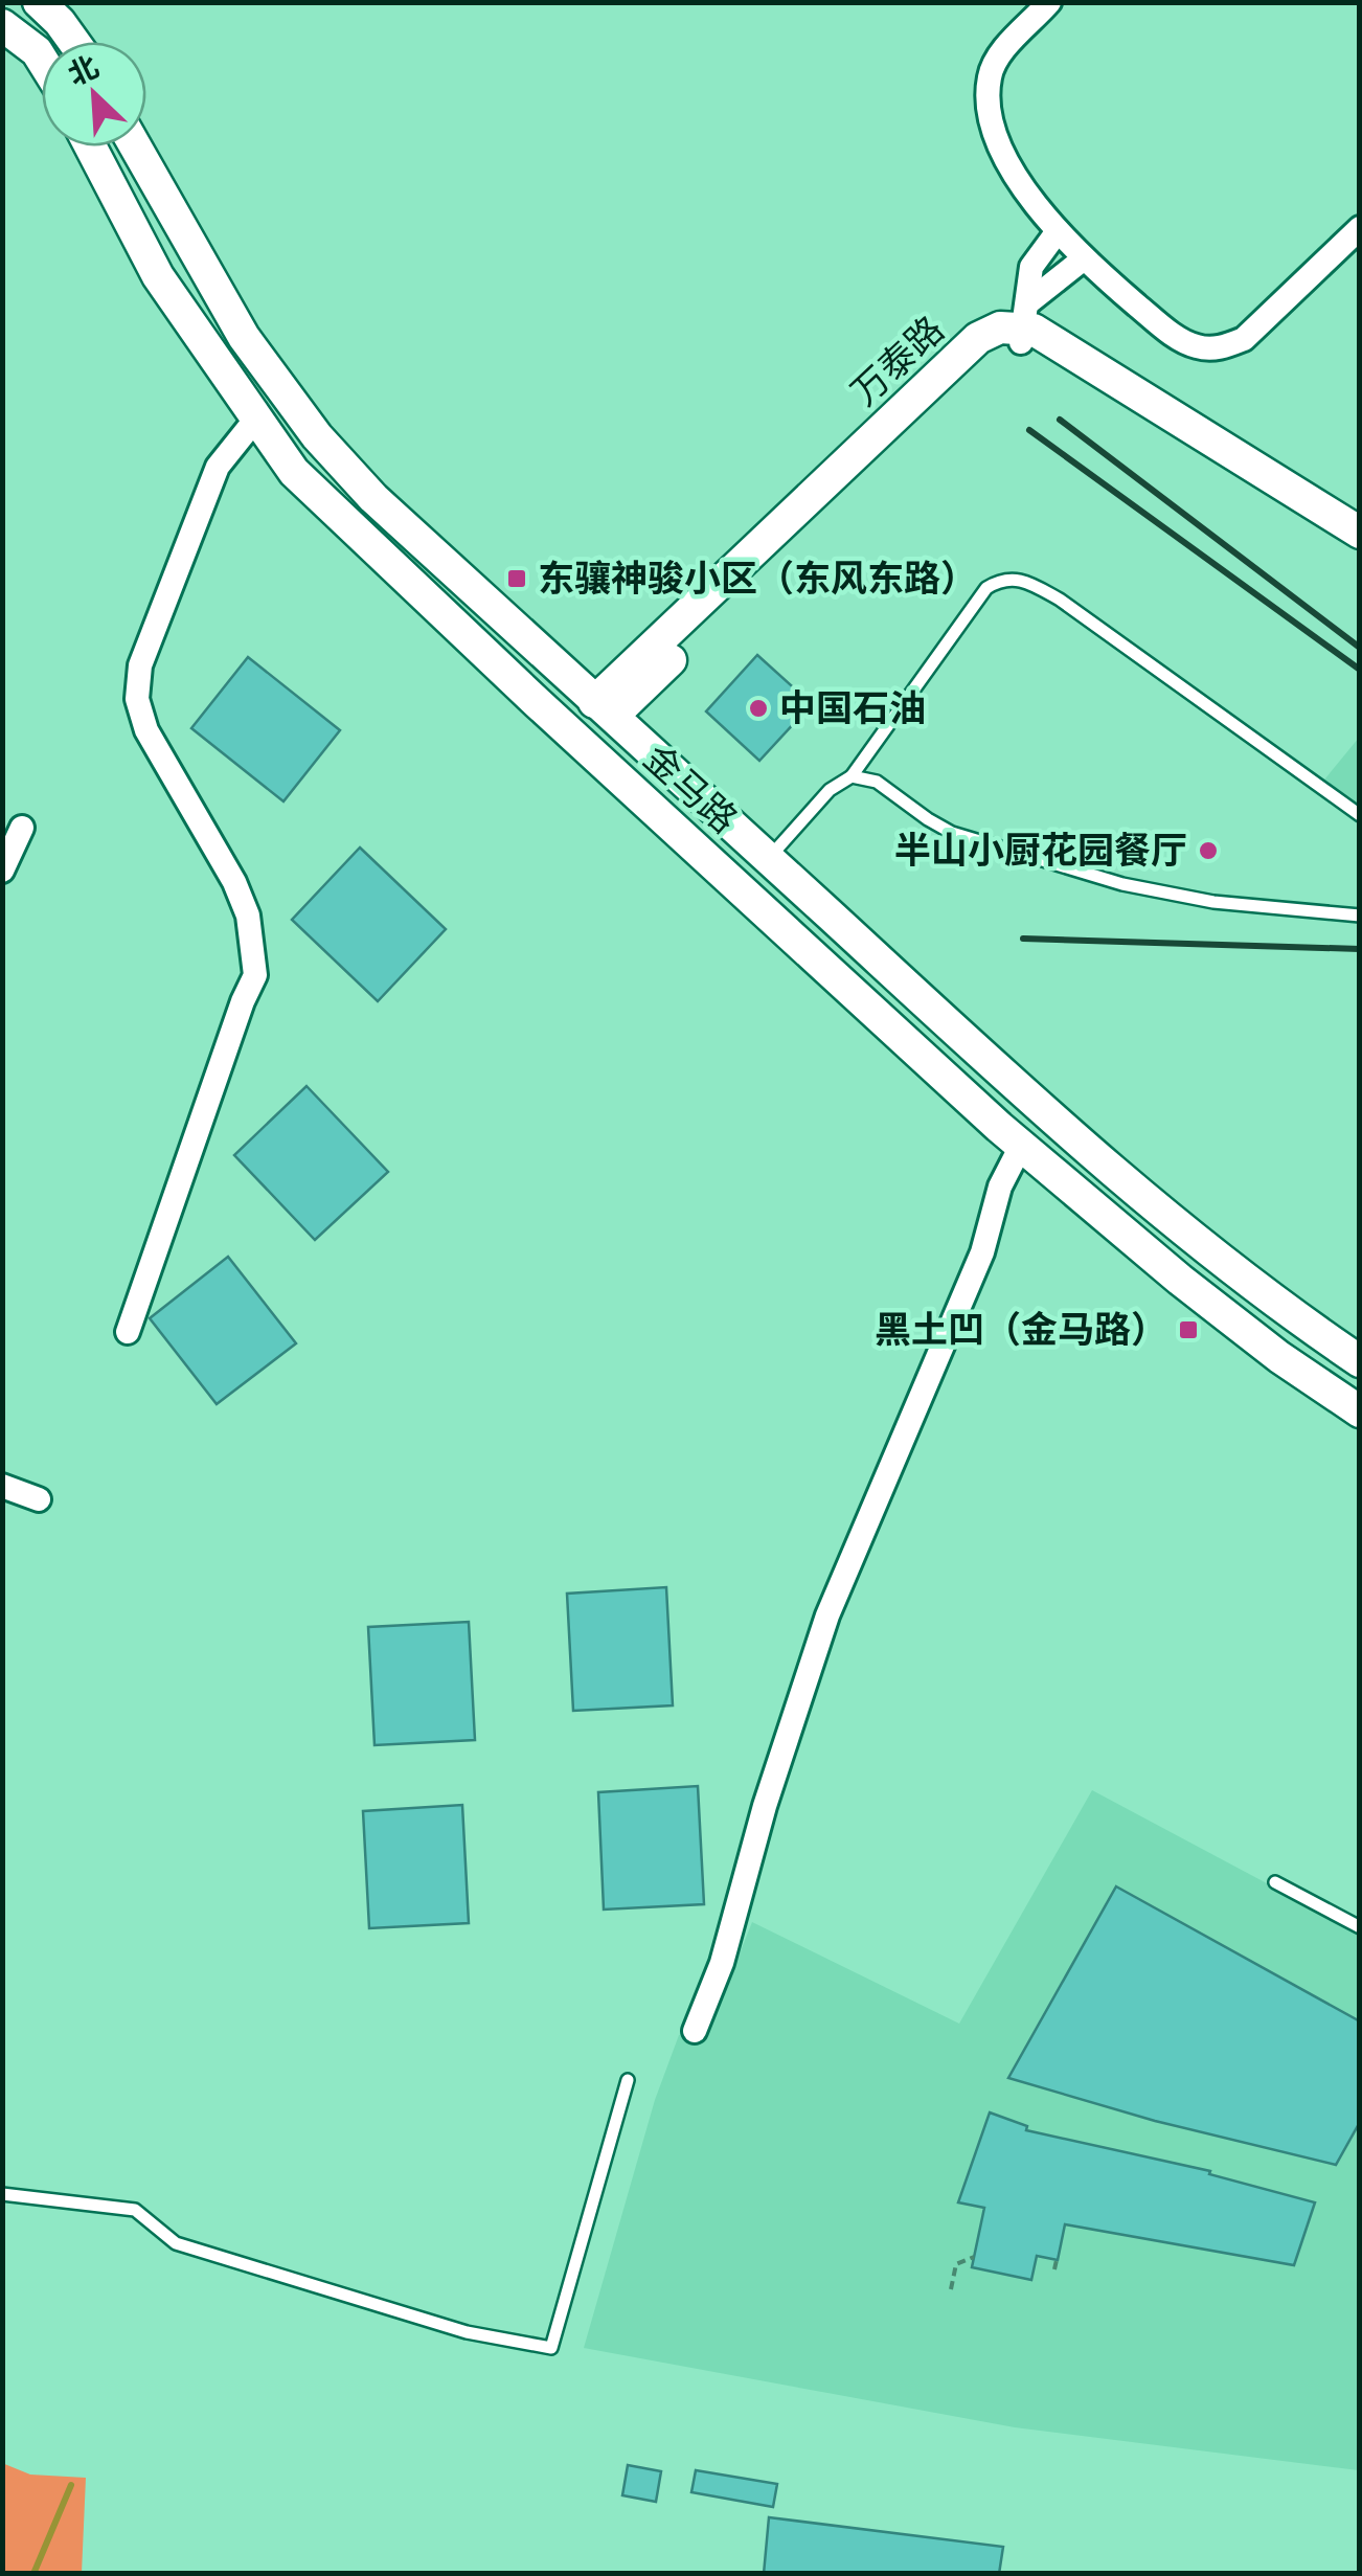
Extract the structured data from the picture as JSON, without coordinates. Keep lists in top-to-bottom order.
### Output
{
  "streets": {
    "main road": ["万泰路", "金马路"]
  },
  "crossings": [
    ["万泰路", "金马路"]
  ],
  "places": {
    "transit": ["东骧神骏小区（东风东路）", "黑土凹（金马路）"],
    "other": ["中国石油", "半山小厨花园餐厅"]
  },
  "north": "top left"
}
